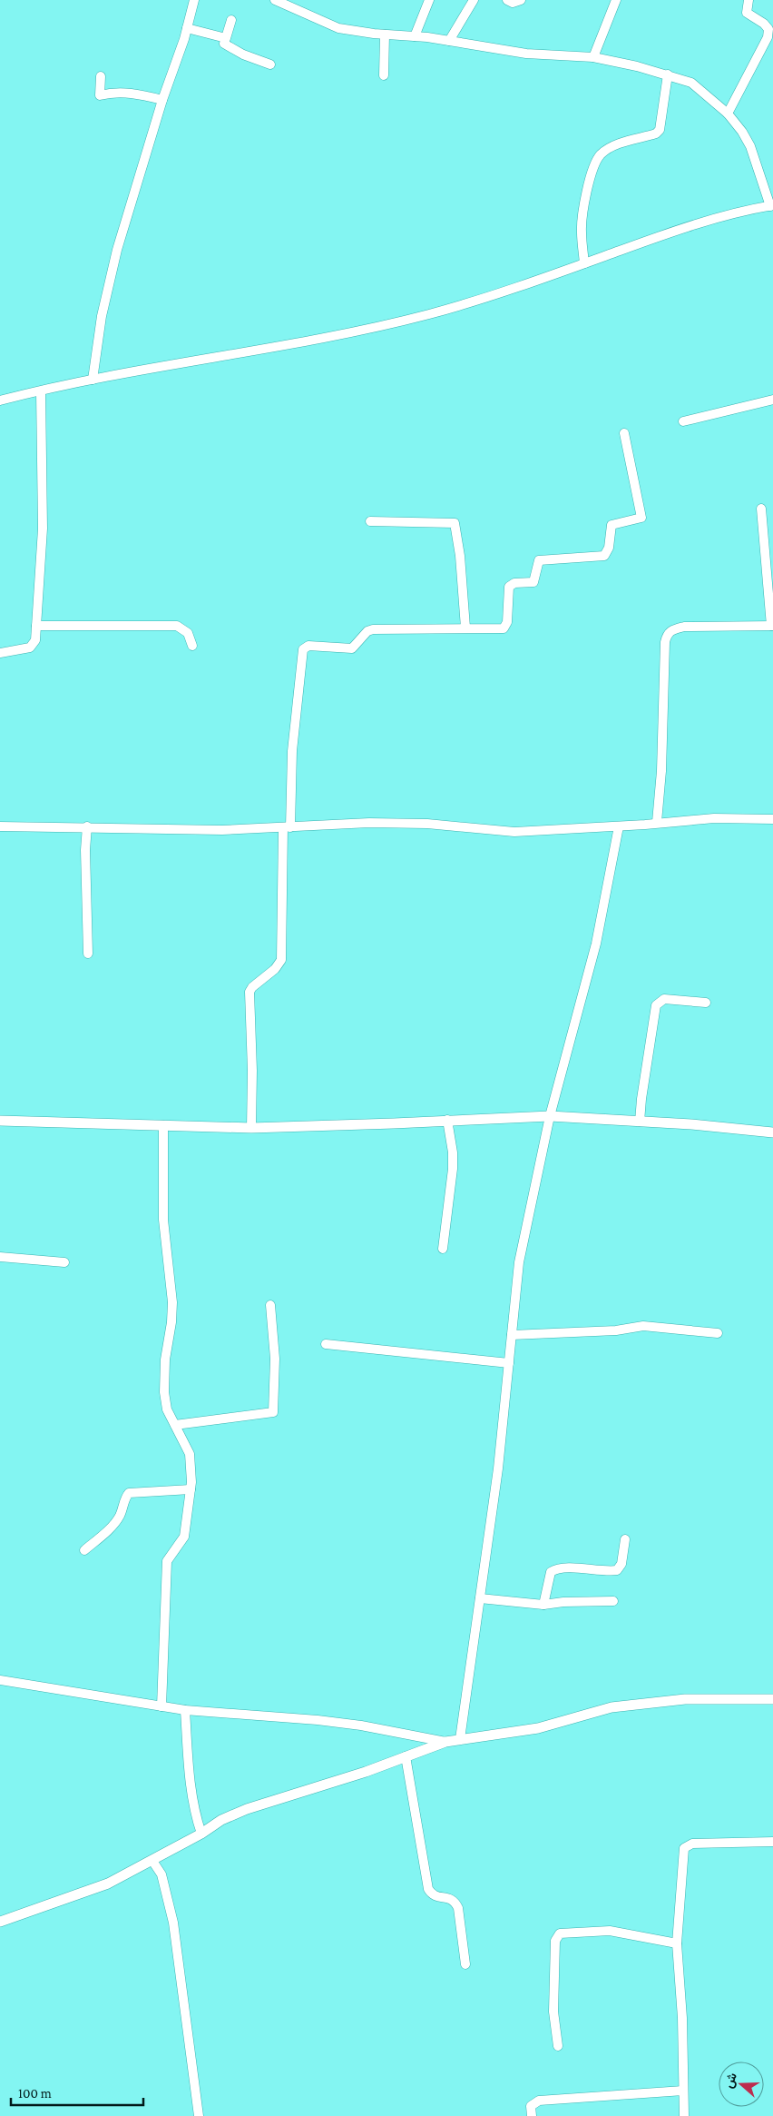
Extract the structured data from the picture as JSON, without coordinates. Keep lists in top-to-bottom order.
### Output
{
  "scale_bar": "100 m",
  "north": "left"
}
